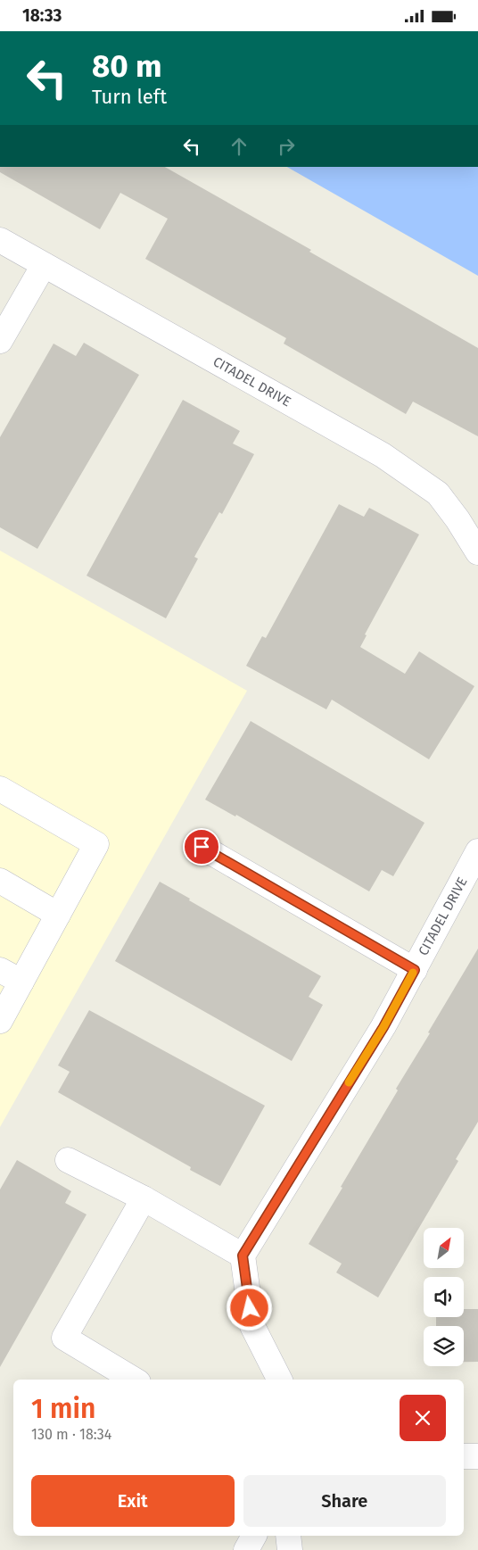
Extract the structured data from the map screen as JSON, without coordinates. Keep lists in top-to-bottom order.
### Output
{
  "streets": {
    "street": ["CITADEL DRIVE"]
  },
  "north": "top right",
  "page": {
    "status": "18:33",
    "turn": ["80 m", "Turn left"],
    "heading": ["1 min", "130 m · 18:34"],
    "buttons": ["Exit", "Share"]
  }
}
